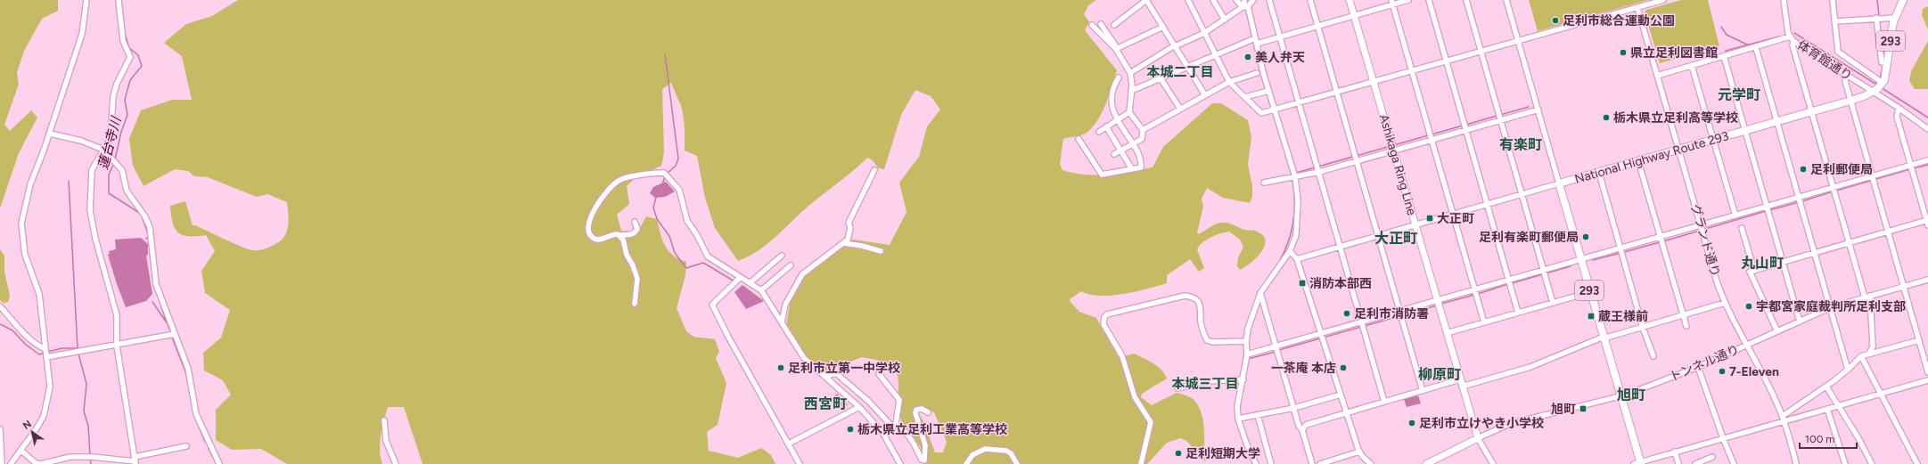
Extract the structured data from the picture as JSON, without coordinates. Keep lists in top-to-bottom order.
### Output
{
  "streets": {
    "highway": ["293", "National Highway Route 293"],
    "main road": ["Ashikaga Ring Line"],
    "street": ["体育館通り", "グランド通り", "トンネル通り"]
  },
  "crossings": [
    ["293", "National Highway Route 293"],
    ["293", "トンネル通り"],
    ["体育館通り", "National Highway Route 293"],
    ["National Highway Route 293", "グランド通り"],
    ["Ashikaga Ring Line", "トンネル通り"],
    ["グランド通り", "トンネル通り"]
  ],
  "districts": [
    "本城二丁目",
    "元学町",
    "有楽町",
    "大正町",
    "丸山町",
    "柳原町",
    "本城三丁目",
    "旭町",
    "西宮町"
  ],
  "water": ["蓮台寺川"],
  "places": {
    "other": [
      "足利市総合運動公園",
      "県立足利図書館",
      "美人弁天",
      "栃木県立足利高等学校",
      "足利郵便局",
      "足利有楽町郵便局",
      "宇都宮家庭裁判所足利支部",
      "足利市消防署",
      "足利市立第一中学校",
      "一茶庵 本店",
      "7-Eleven",
      "足利市立けやき小学校",
      "栃木県立足利工業高等学校",
      "足利短期大学"
    ],
    "transit": [
      "大正町",
      "消防本部西",
      "蔵王様前",
      "旭町"
    ]
  },
  "scale_bar": "100 m",
  "north": "top left"
}
